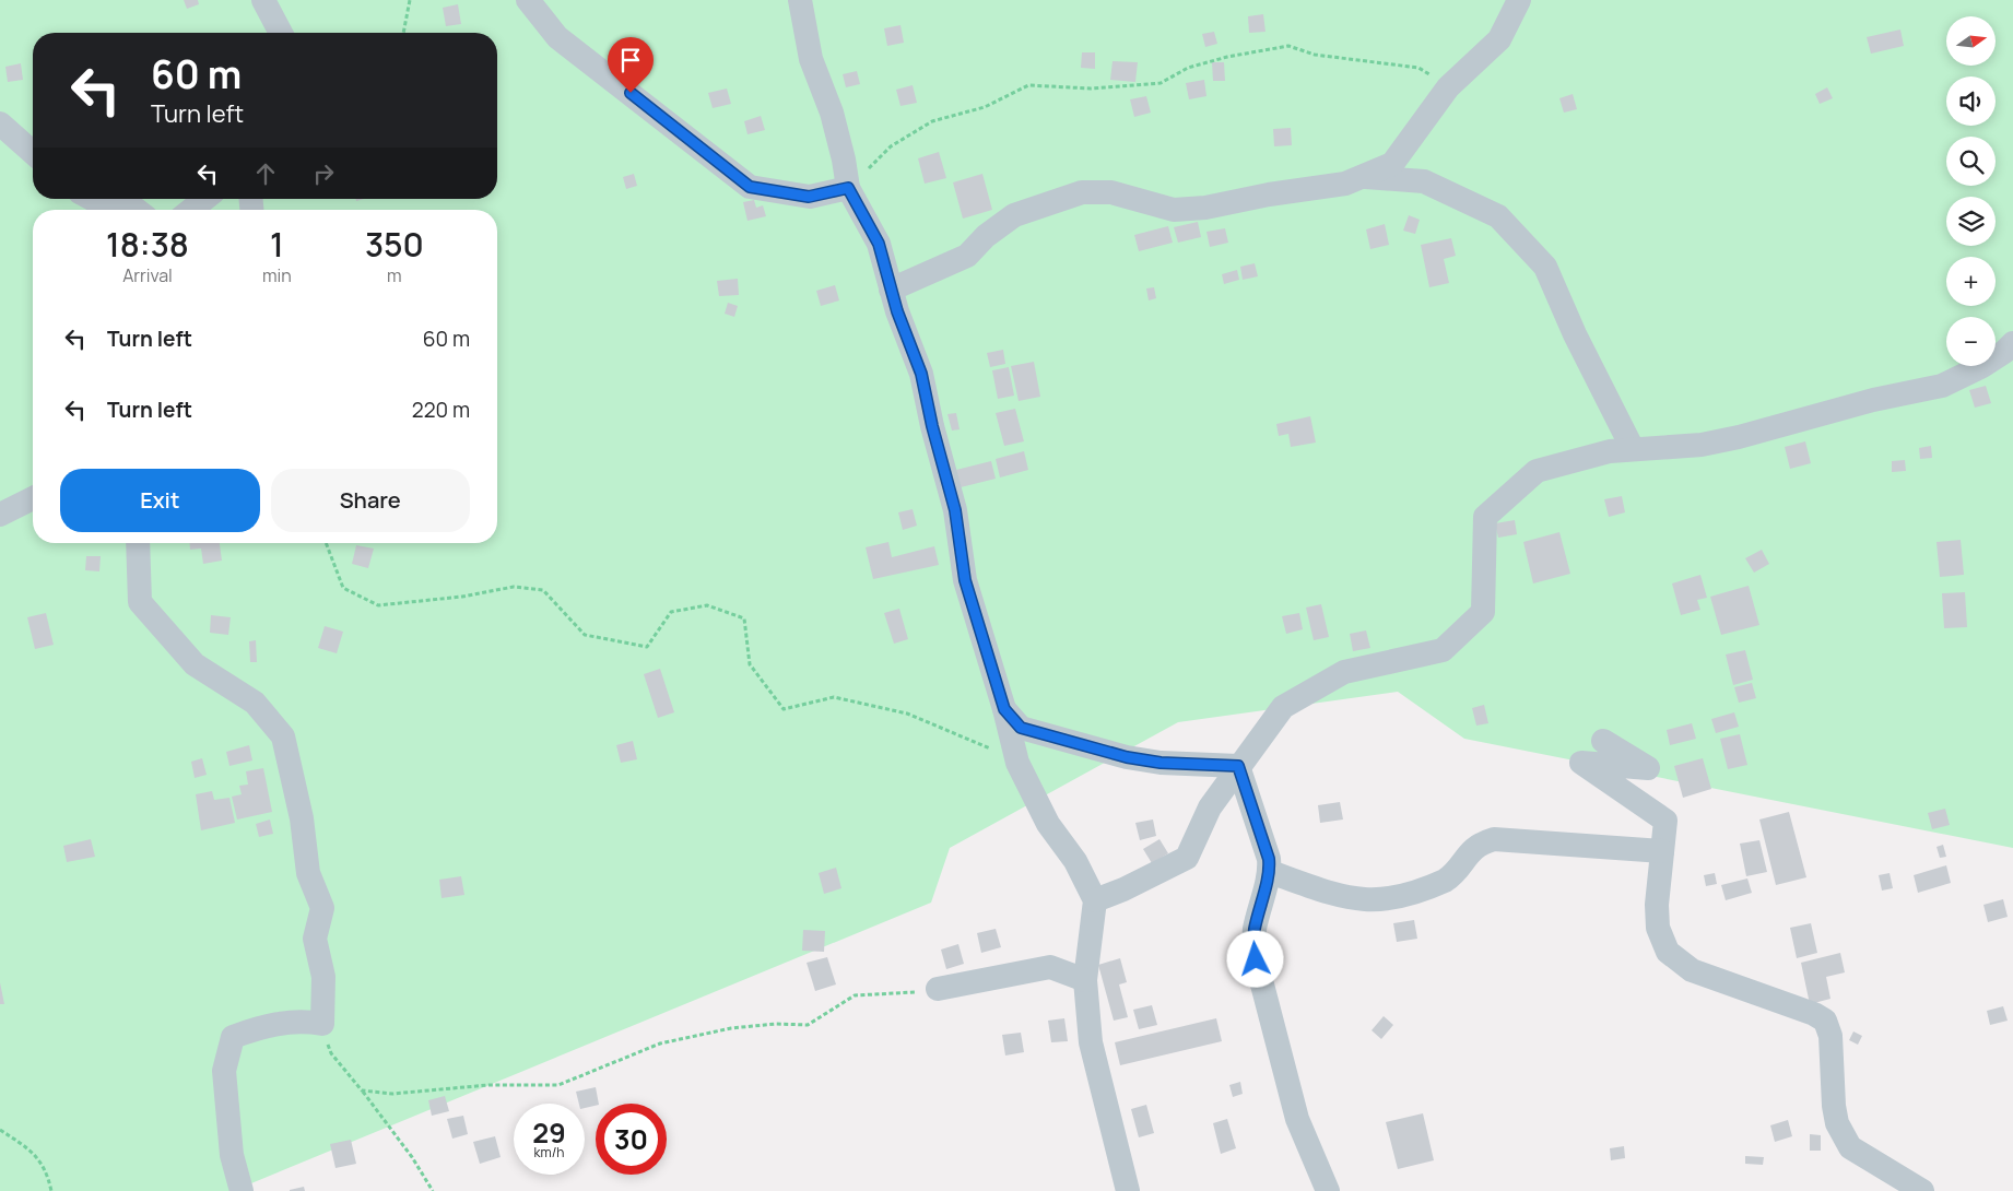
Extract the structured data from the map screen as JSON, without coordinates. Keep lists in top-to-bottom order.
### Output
{
  "north": "right",
  "page": {
    "map_buttons": ["+", "−"],
    "turn": ["60 m", "Turn left"],
    "eta": [
      "18:38",
      "Arrival",
      "1",
      "min",
      "350",
      "m"
    ],
    "list": [
      {
        "name": "Turn left",
        "value": "60 m"
      },
      {
        "name": "Turn left",
        "value": "220 m"
      }
    ],
    "buttons": ["Exit", "Share"],
    "speed": "29 km/h",
    "limit": "30"
  }
}
